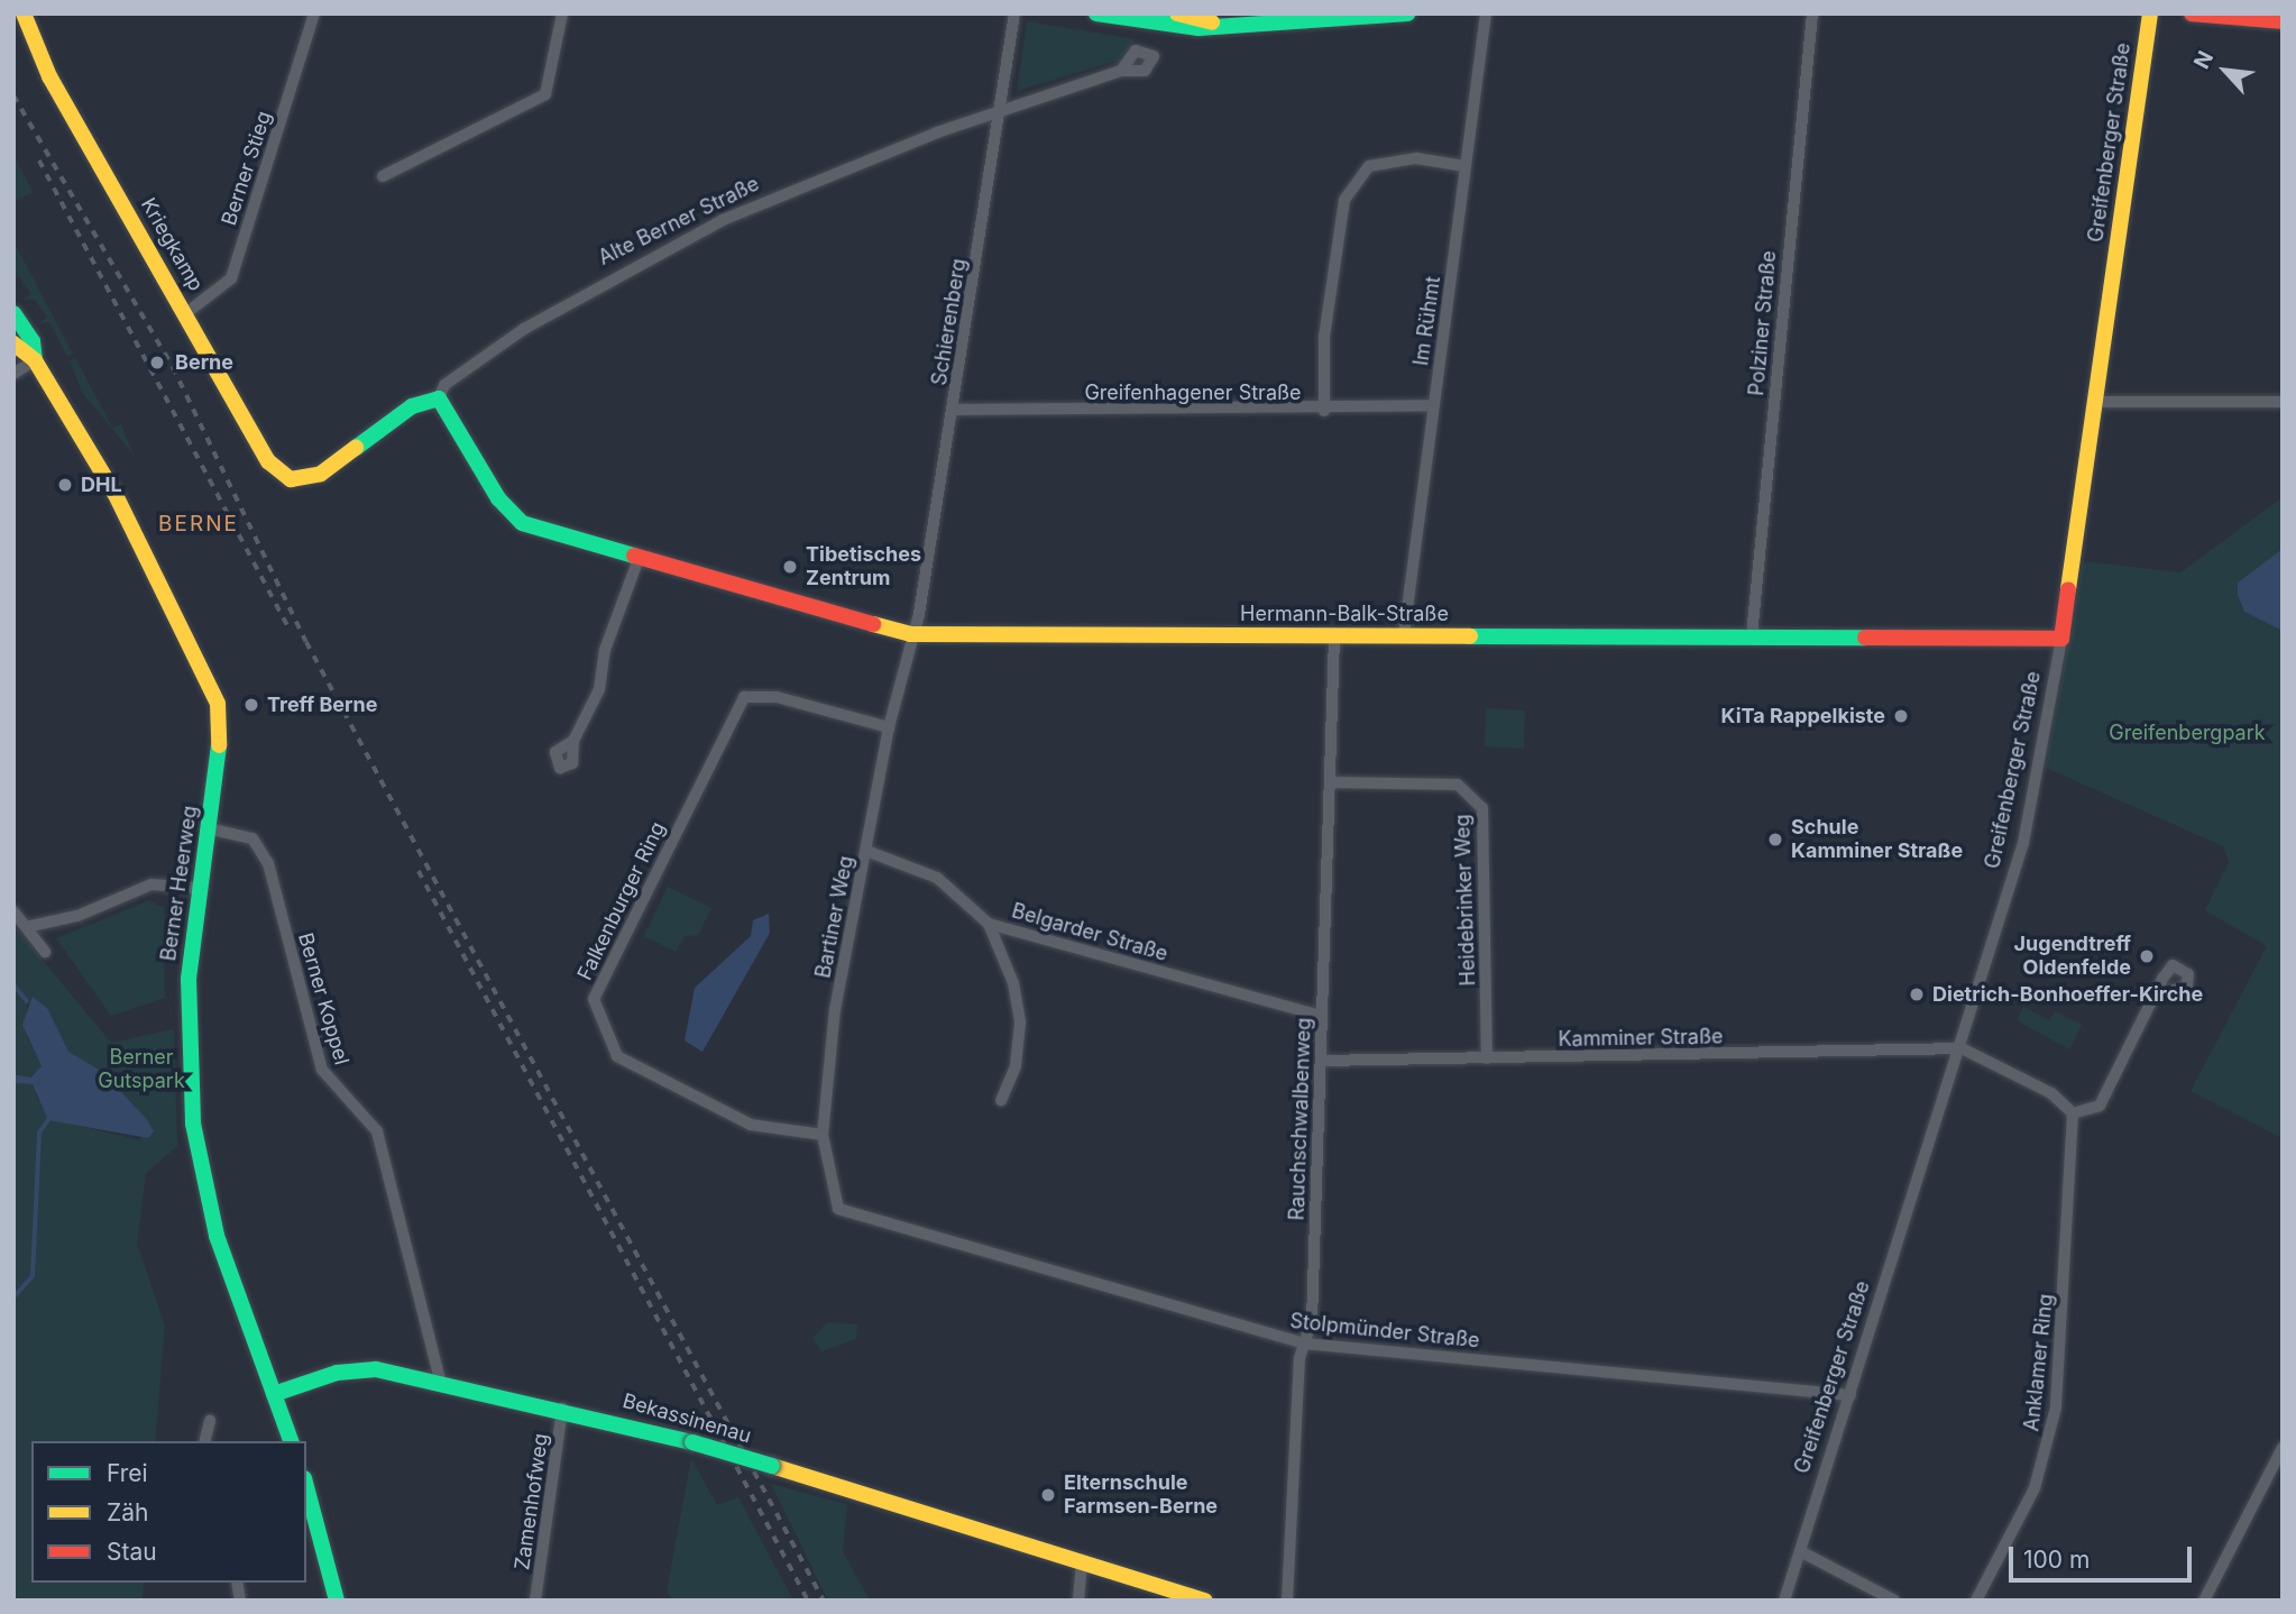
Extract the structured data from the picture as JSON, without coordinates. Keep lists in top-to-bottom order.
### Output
{
  "streets": {
    "street": [
      "Greifenberger Straße",
      "Berner Stieg",
      "Alte Berner Straße",
      "Kriegkamp",
      "Im Rühmt",
      "Schierenberg",
      "Polziner Straße",
      "Greifenhagener Straße",
      "Hermann-Balk-Straße",
      "Berner Heerweg",
      "Heidebrinker Weg",
      "Falkenburger Ring",
      "Bartiner Weg",
      "Belgarder Straße",
      "Berner Koppel",
      "Kamminer Straße",
      "Rauchschwalbenweg",
      "Stolpmünder Straße",
      "Anklamer Ring",
      "Bekassinenau",
      "Zamenhofweg"
    ]
  },
  "crossings": [
    ["Greifenberger Straße", "Hermann-Balk-Straße"],
    ["Greifenberger Straße", "Kamminer Straße"],
    ["Greifenberger Straße", "Stolpmünder Straße"],
    ["Berner Stieg", "Kriegkamp"],
    ["Alte Berner Straße", "Kriegkamp"],
    ["Alte Berner Straße", "Schierenberg"],
    ["Alte Berner Straße", "Hermann-Balk-Straße"],
    ["Im Rühmt", "Greifenhagener Straße"],
    ["Im Rühmt", "Hermann-Balk-Straße"],
    ["Schierenberg", "Greifenhagener Straße"],
    ["Schierenberg", "Hermann-Balk-Straße"],
    ["Schierenberg", "Bartiner Weg"],
    ["Polziner Straße", "Hermann-Balk-Straße"],
    ["Hermann-Balk-Straße", "Bartiner Weg"],
    ["Hermann-Balk-Straße", "Rauchschwalbenweg"],
    ["Berner Heerweg", "Berner Koppel"],
    ["Berner Heerweg", "Bekassinenau"],
    ["Heidebrinker Weg", "Kamminer Straße"],
    ["Heidebrinker Weg", "Rauchschwalbenweg"],
    ["Falkenburger Ring", "Bartiner Weg"],
    ["Bartiner Weg", "Belgarder Straße"],
    ["Bartiner Weg", "Stolpmünder Straße"],
    ["Belgarder Straße", "Rauchschwalbenweg"],
    ["Berner Koppel", "Bekassinenau"],
    ["Kamminer Straße", "Rauchschwalbenweg"],
    ["Rauchschwalbenweg", "Stolpmünder Straße"],
    ["Bekassinenau", "Zamenhofweg"]
  ],
  "districts": ["BERNE"],
  "parks": ["Greifenbergpark", "Berner Gutspark"],
  "places": [
    "Berne",
    "DHL",
    "Tibetisches Zentrum",
    "Treff Berne",
    "KiTa Rappelkiste",
    "Schule Kamminer Straße",
    "Jugendtreff Oldenfelde",
    "Dietrich-Bonhoeffer-Kirche",
    "Elternschule Farmsen-Berne"
  ],
  "legend": ["Frei", "Zäh", "Stau"],
  "scale_bar": "100 m",
  "north": "top left"
}
